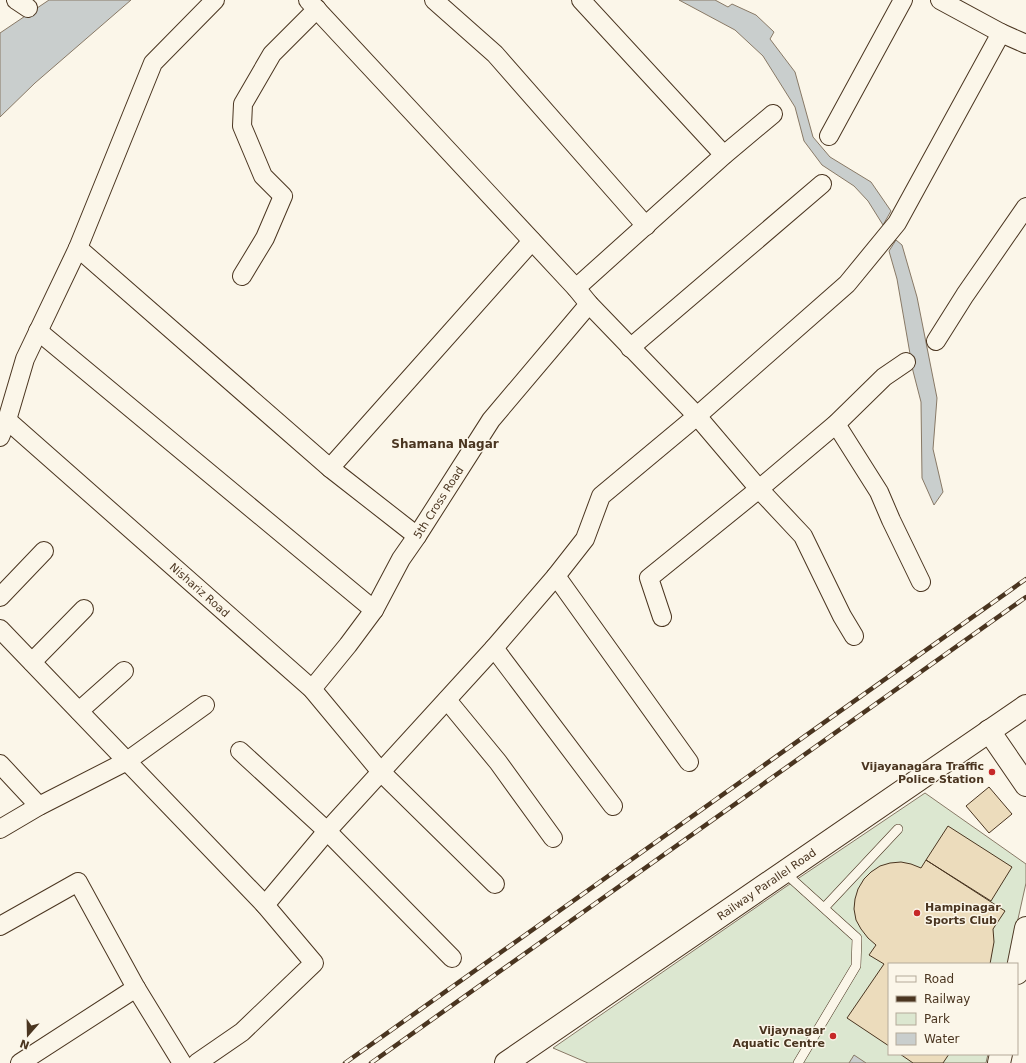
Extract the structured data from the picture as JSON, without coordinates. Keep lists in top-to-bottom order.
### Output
{
  "streets": {
    "street": ["5th Cross Road", "Nishariz Road", "Railway Parallel Road"]
  },
  "crossings": [
    ["5th Cross Road", "Nishariz Road"]
  ],
  "districts": ["Shamana Nagar"],
  "places": ["Vijayanagara Traffic Police Station", "Hampinagar Sports Club", "Vijaynagar Aquatic Centre"],
  "legend": [
    "Road",
    "Railway",
    "Park",
    "Water"
  ],
  "north": "bottom"
}
